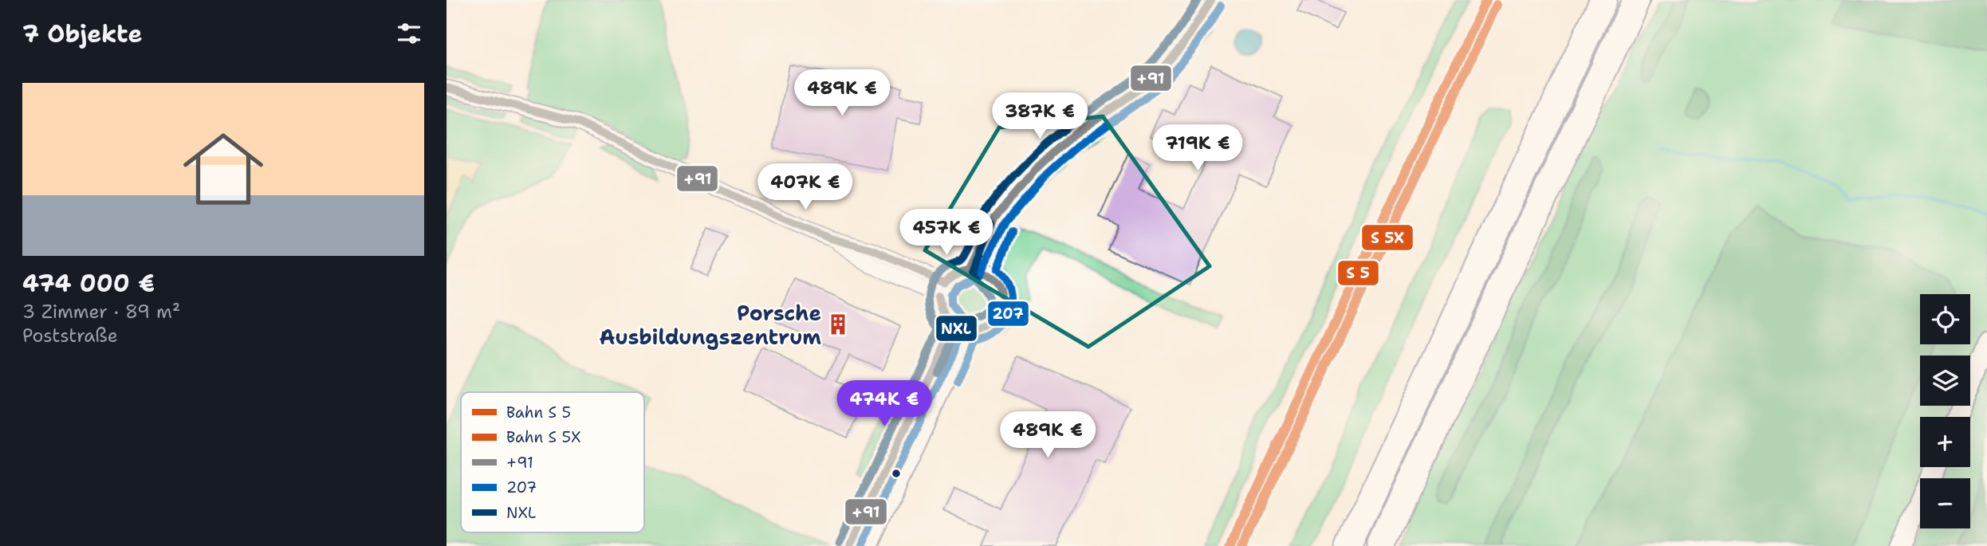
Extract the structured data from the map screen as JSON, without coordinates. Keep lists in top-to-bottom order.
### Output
{
  "places": {
    "building": ["Porsche Ausbildungszentrum"]
  },
  "lines": ["transit line +91", "transit line NXL", "transit line 207"],
  "legend": [
    "Bahn S 5",
    "Bahn S 5X",
    "+91",
    "207",
    "NXL"
  ],
  "page": {
    "heading": "7 Objekte",
    "list": [
      {
        "name": "474 000 €",
        "note": "3 Zimmer · 89 m² · Poststraße"
      }
    ],
    "price": [
      "489K €",
      "387K €",
      "719K €",
      "407K €",
      "457K €",
      "474K €",
      "489K €"
    ],
    "map_buttons": ["+", "−"]
  }
}
